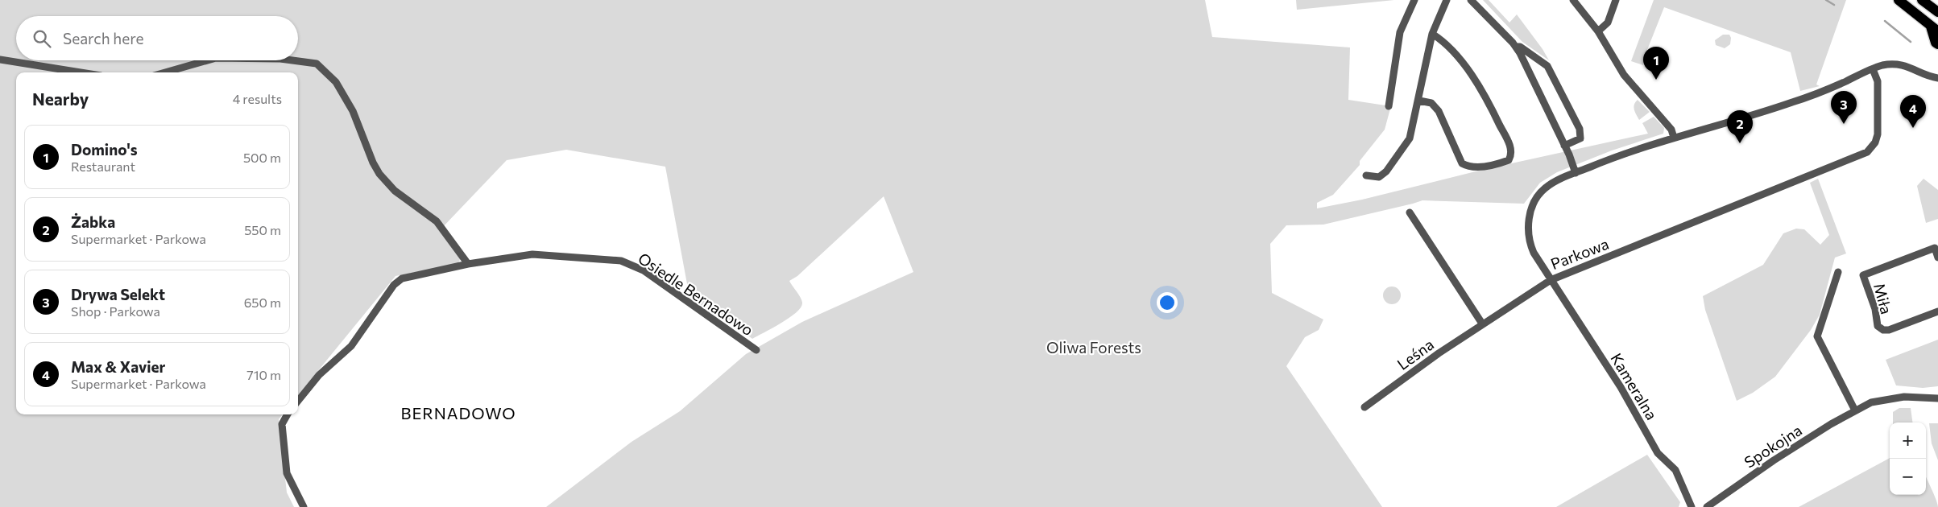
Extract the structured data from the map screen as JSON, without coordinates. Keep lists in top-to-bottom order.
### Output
{
  "streets": {
    "street": [
      "Parkowa",
      "Osiedle Bernadowo",
      "Miła",
      "Leśna",
      "Kameralna",
      "Spokojna"
    ]
  },
  "crossings": [
    ["Parkowa", "Leśna"],
    ["Parkowa", "Kameralna"],
    ["Leśna", "Kameralna"]
  ],
  "districts": ["BERNADOWO"],
  "parks": ["Oliwa Forests"],
  "page": {
    "search": "Search here",
    "pins": [
      "1",
      "3",
      "4",
      "2"
    ],
    "heading": ["Nearby", "4 results"],
    "list": [
      {
        "mark": "1",
        "name": "Domino's",
        "note": "Restaurant",
        "value": "500 m"
      },
      {
        "mark": "2",
        "name": "Żabka",
        "note": "Supermarket · Parkowa",
        "value": "550 m"
      },
      {
        "mark": "3",
        "name": "Drywa Selekt",
        "note": "Shop · Parkowa",
        "value": "650 m"
      },
      {
        "mark": "4",
        "name": "Max & Xavier",
        "note": "Supermarket · Parkowa",
        "value": "710 m"
      }
    ],
    "map_buttons": ["+", "−"]
  }
}
